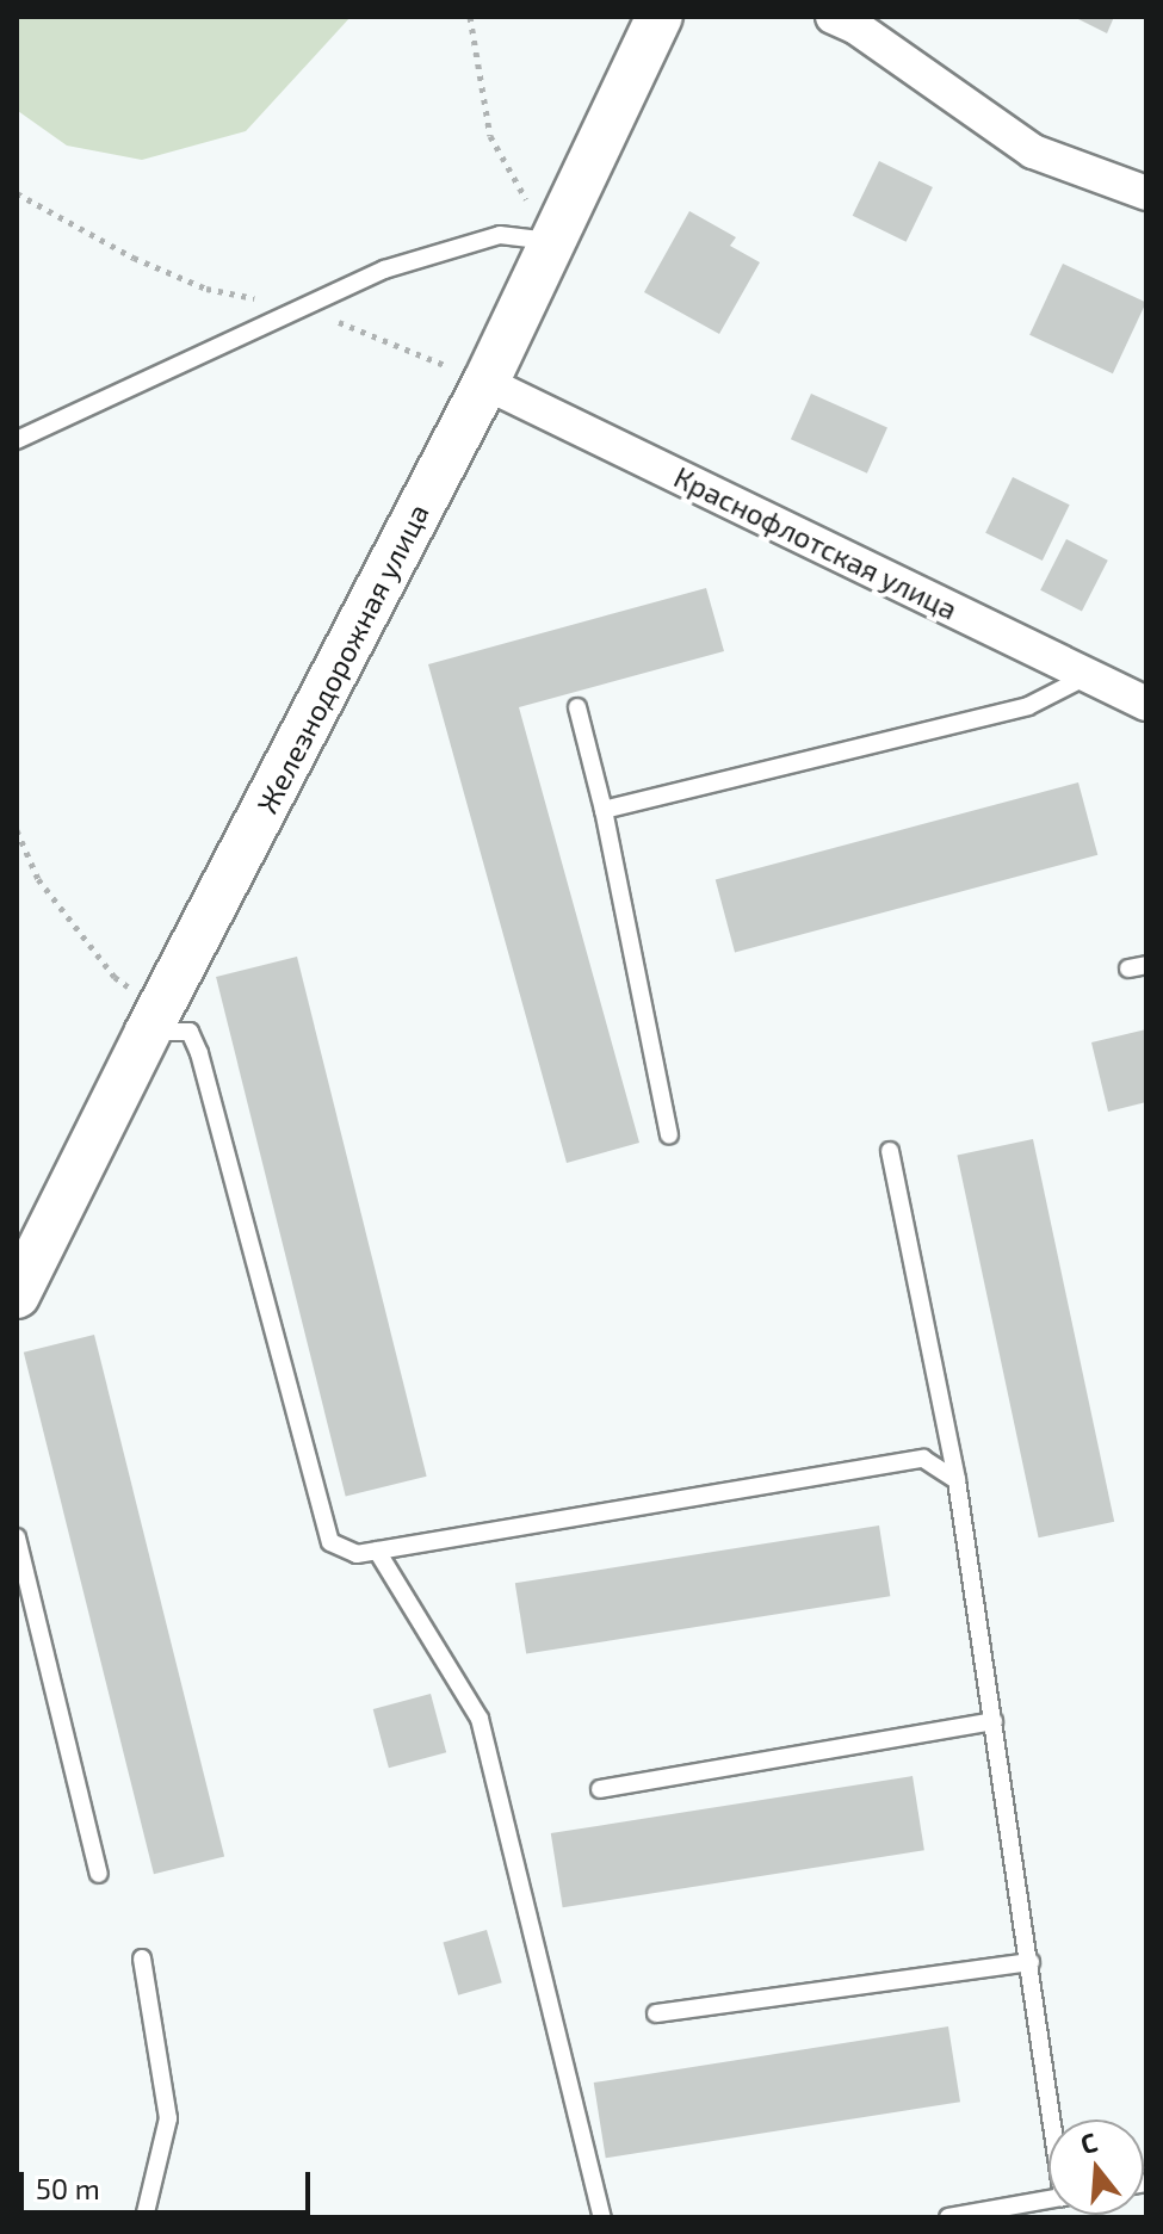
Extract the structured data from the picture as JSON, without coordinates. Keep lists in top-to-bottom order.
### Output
{
  "streets": {
    "street": ["Краснофлотская улица", "Железнодорожная улица"]
  },
  "crossings": [
    ["Краснофлотская улица", "Железнодорожная улица"]
  ],
  "scale_bar": "50 m",
  "north": "top"
}
